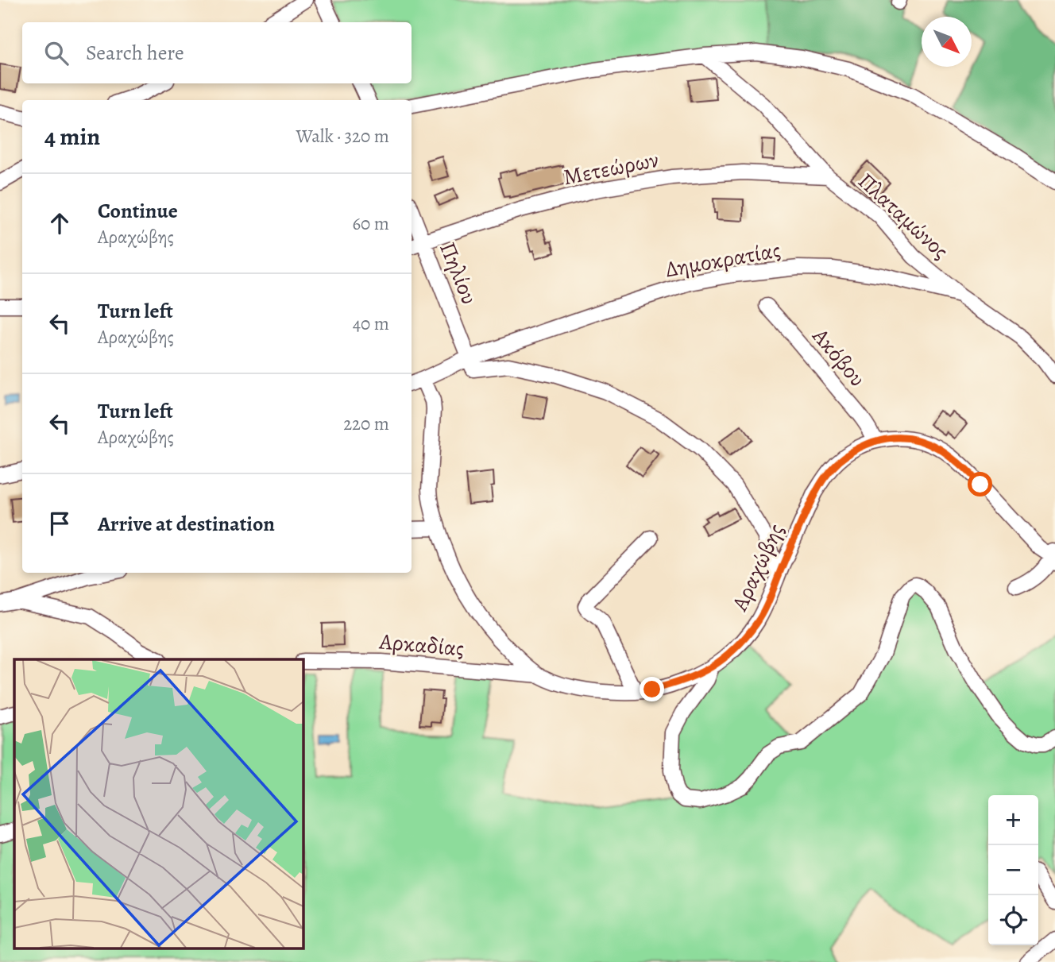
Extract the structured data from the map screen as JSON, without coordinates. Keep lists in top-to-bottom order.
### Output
{
  "streets": {
    "street": [
      "Μετεώρων",
      "Πλαταμώνος",
      "Δημοκρατίας",
      "Πηλίου",
      "Ακόβου",
      "Αραχώβης",
      "Αρκαδίας"
    ]
  },
  "crossings": [
    ["Μετεώρων", "Πλαταμώνος"],
    ["Μετεώρων", "Πηλίου"],
    ["Πλαταμώνος", "Δημοκρατίας"],
    ["Δημοκρατίας", "Πηλίου"],
    ["Δημοκρατίας", "Αραχώβης"],
    ["Ακόβου", "Αραχώβης"],
    ["Αραχώβης", "Αρκαδίας"]
  ],
  "north": "bottom right",
  "page": {
    "search": "Search here",
    "heading": ["4 min", "Walk · 320 m"],
    "list": [
      ["Continue", "Αραχώβης", "60 m"],
      ["Turn left", "Αραχώβης", "40 m"],
      ["Turn left", "Αραχώβης", "220 m"],
      "Arrive at destination"
    ],
    "map_buttons": ["+", "−"]
  }
}
